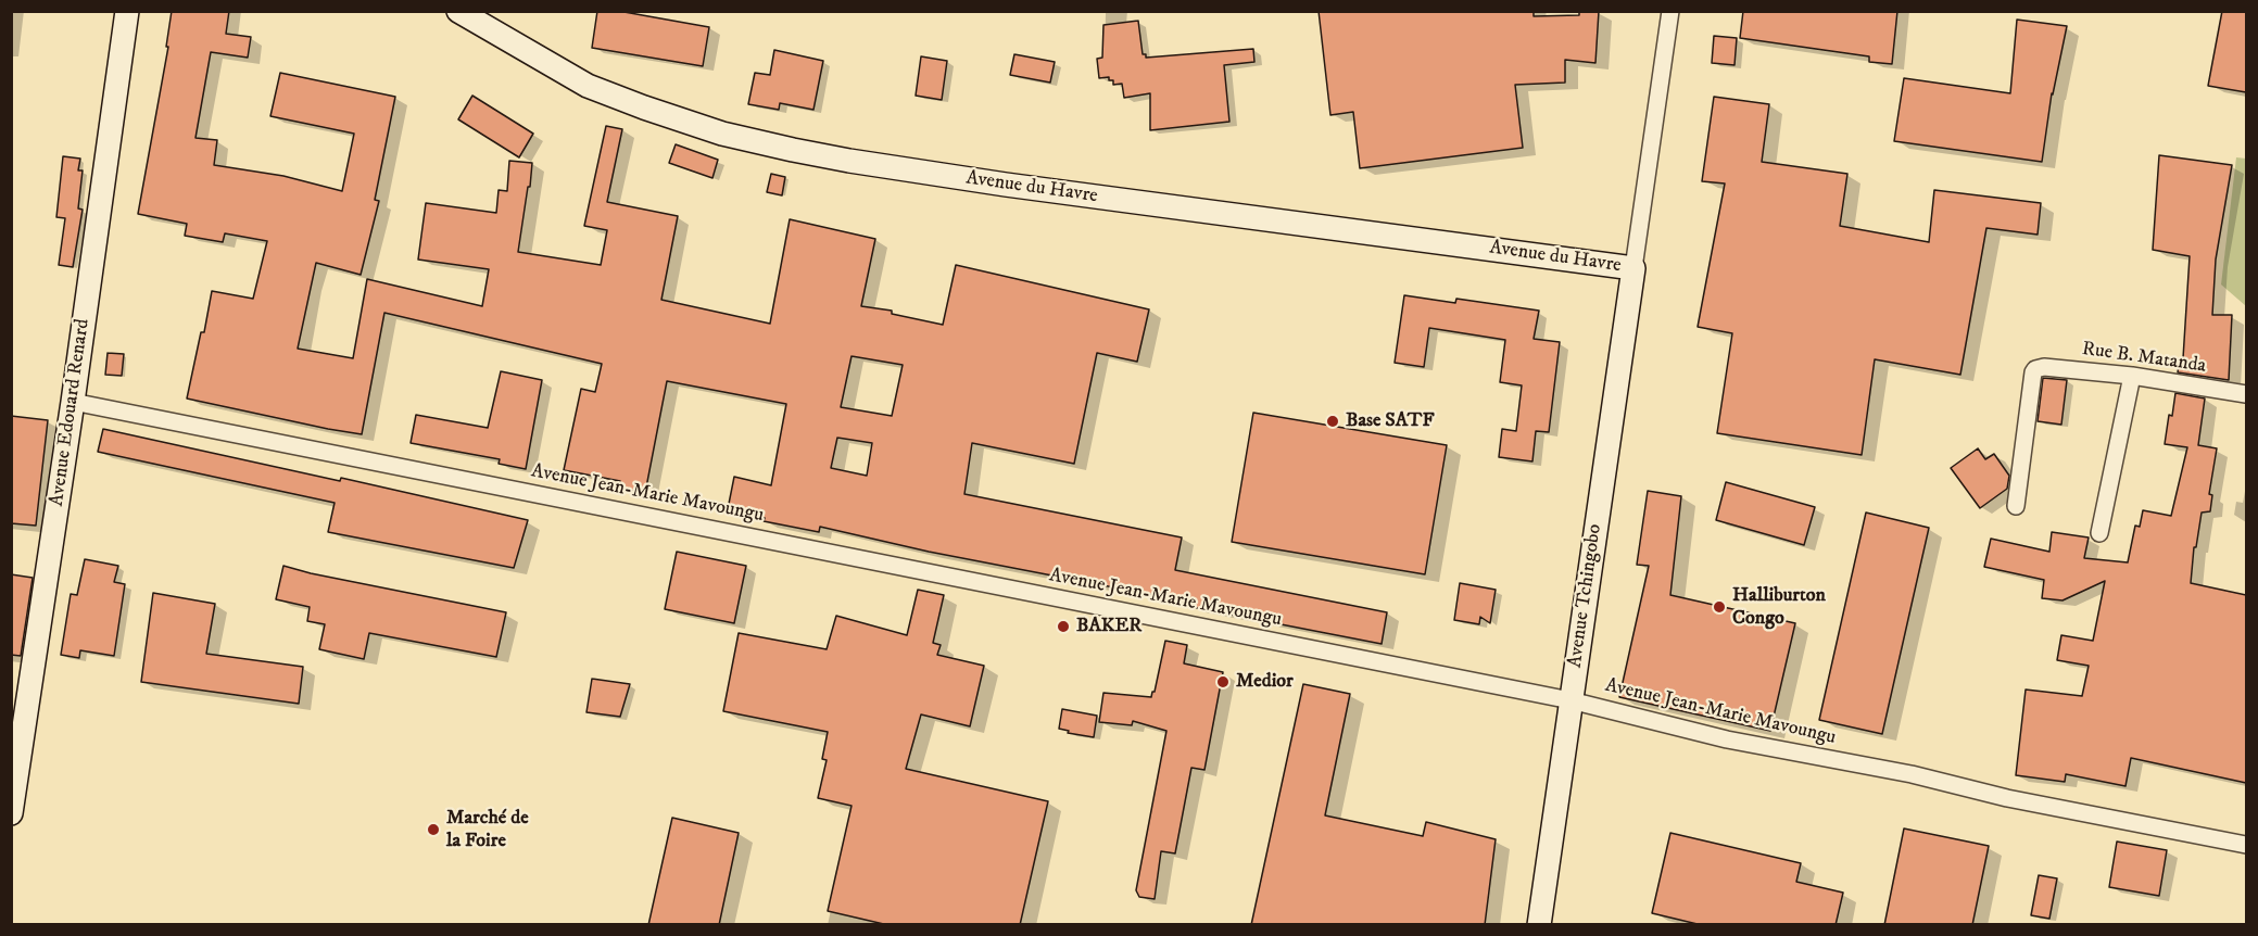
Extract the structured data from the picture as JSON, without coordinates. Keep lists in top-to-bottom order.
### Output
{
  "streets": {
    "street": [
      "Avenue du Havre",
      "Rue B. Matanda",
      "Avenue Edouard Renard",
      "Avenue Jean-Marie Mavoungu",
      "Avenue Tchingobo"
    ]
  },
  "crossings": [
    ["Avenue du Havre", "Avenue Tchingobo"],
    ["Avenue Edouard Renard", "Avenue Jean-Marie Mavoungu"],
    ["Avenue Jean-Marie Mavoungu", "Avenue Tchingobo"]
  ],
  "places": [
    "Base SATF",
    "Halliburton Congo",
    "BAKER",
    "Medior",
    "Marché de la Foire"
  ]
}
